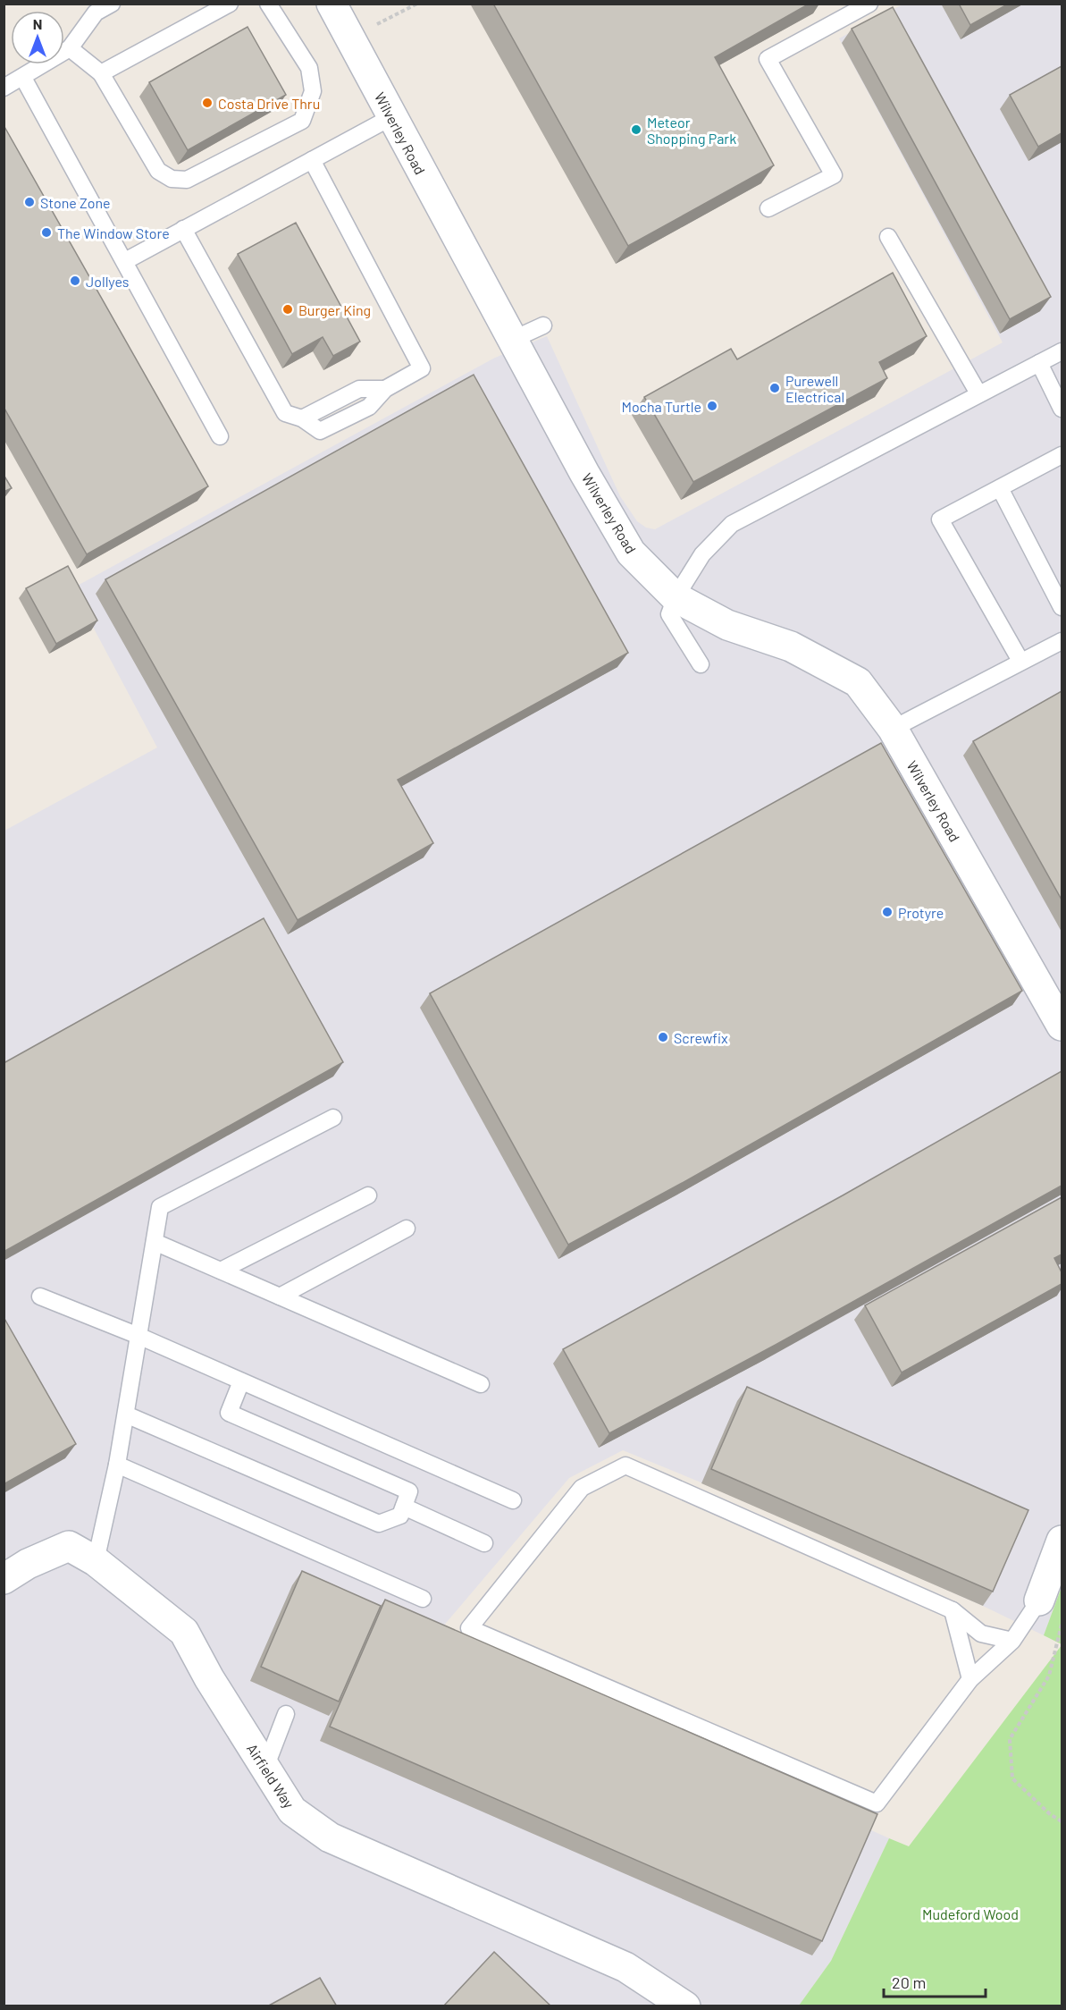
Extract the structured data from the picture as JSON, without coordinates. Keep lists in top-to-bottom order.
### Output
{
  "streets": {
    "street": ["Wilverley Road", "Airfield Way"]
  },
  "parks": ["Mudeford Wood"],
  "places": [
    "Costa Drive Thru",
    "Meteor Shopping Park",
    "Stone Zone",
    "The Window Store",
    "Jollyes",
    "Burger King",
    "Purewell Electrical",
    "Mocha Turtle",
    "Protyre",
    "Screwfix"
  ],
  "scale_bar": "20 m",
  "north": "top"
}
